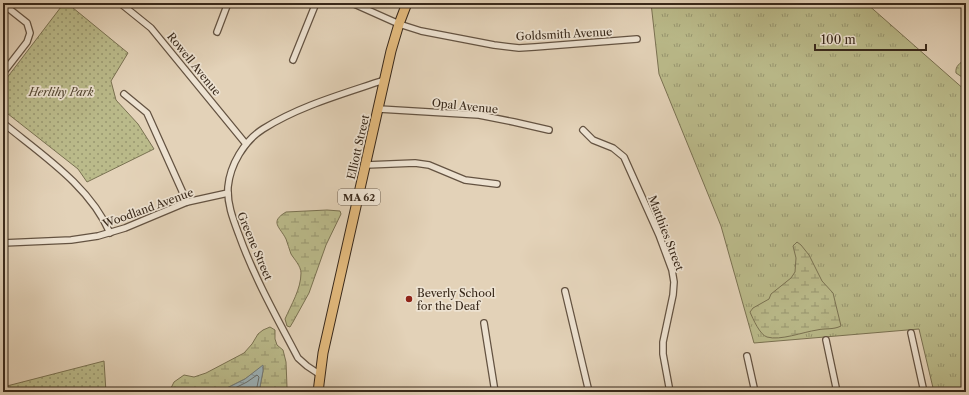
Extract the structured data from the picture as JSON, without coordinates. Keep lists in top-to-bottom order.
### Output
{
  "streets": {
    "main road": ["Elliott Street", "MA 62"],
    "street": [
      "Goldsmith Avenue",
      "Rowell Avenue",
      "Opal Avenue",
      "Woodland Avenue",
      "Matthies Street",
      "Greene Street"
    ]
  },
  "crossings": [
    ["Goldsmith Avenue", "Elliott Street"],
    ["Rowell Avenue", "Greene Street"],
    ["Opal Avenue", "Elliott Street"],
    ["Elliott Street", "Greene Street"],
    ["Woodland Avenue", "Greene Street"]
  ],
  "parks": ["Herlihy Park"],
  "places": ["Beverly School for the Deaf"],
  "scale_bar": "100 m"
}
